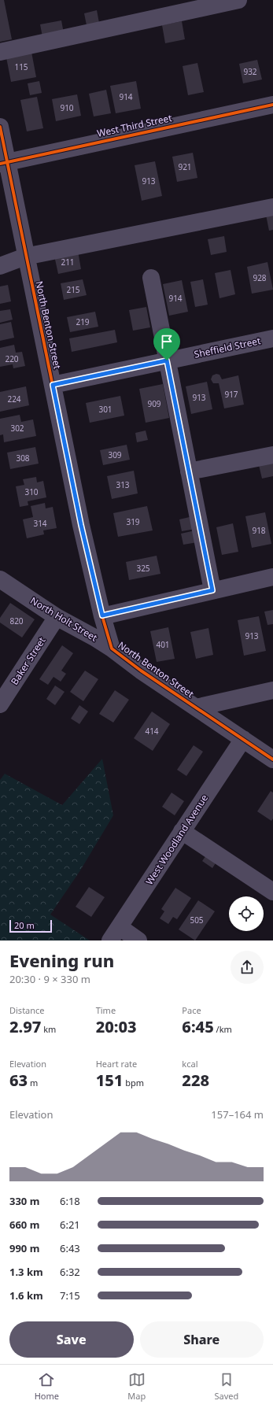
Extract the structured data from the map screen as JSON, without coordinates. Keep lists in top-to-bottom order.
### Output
{
  "streets": {
    "street": [
      "West Third Street",
      "North Benton Street",
      "Sheffield Street",
      "North Holt Street",
      "Baker Street",
      "West Woodland Avenue"
    ]
  },
  "crossings": [
    ["West Third Street", "North Benton Street"],
    ["North Benton Street", "Sheffield Street"],
    ["North Benton Street", "North Holt Street"],
    ["North Benton Street", "West Woodland Avenue"],
    ["North Holt Street", "Baker Street"]
  ],
  "house_numbers": [
    "115",
    "932",
    "914",
    "910",
    "921",
    "913",
    "211",
    "928",
    "215",
    "914",
    "219",
    "220",
    "917",
    "913",
    "224",
    "909",
    "301",
    "302",
    "309",
    "308",
    "313",
    "310",
    "319",
    "314",
    "918",
    "325",
    "820",
    "913",
    "401",
    "414",
    "505"
  ],
  "scale_bar": "20 m",
  "page": {
    "scale": "20 m",
    "heading": ["Evening run", "20:30 · 9 × 330 m"],
    "stats": [
      ["Distance", "2.97 km"],
      ["Time", "20:03"],
      ["Pace", "6:45 /km"],
      ["Elevation", "63 m"],
      ["Heart rate", "151 bpm"],
      ["kcal", "228"]
    ],
    "chart": ["Elevation", "157–164 m"],
    "list": [
      {
        "name": "330 m",
        "note": "6:18"
      },
      {
        "name": "660 m",
        "note": "6:21"
      },
      {
        "name": "990 m",
        "note": "6:43"
      },
      {
        "name": "1.3 km",
        "note": "6:32"
      },
      {
        "name": "1.6 km",
        "note": "7:15"
      }
    ],
    "buttons": ["Save", "Share"],
    "tabs": ["Home", "Map", "Saved"]
  }
}
